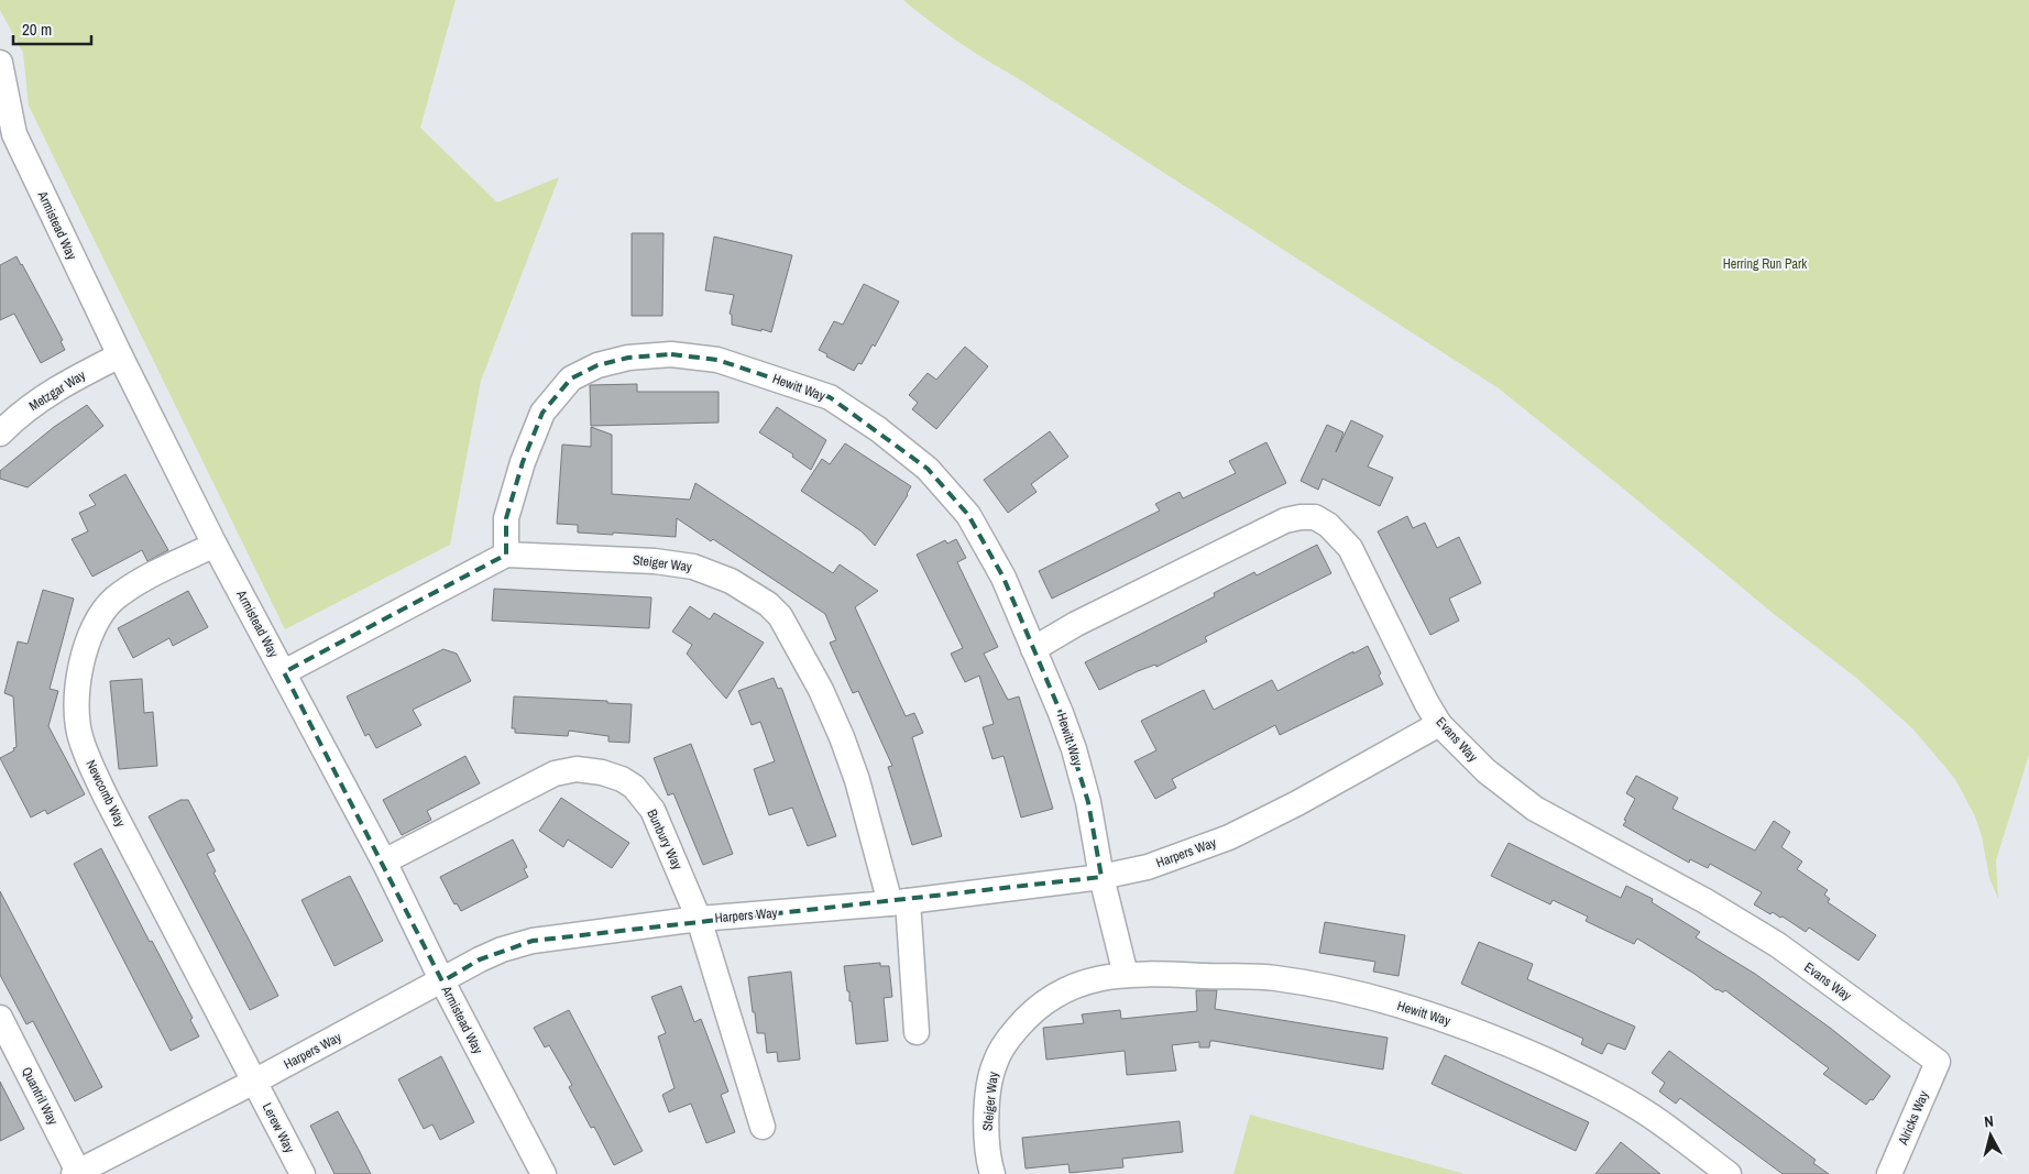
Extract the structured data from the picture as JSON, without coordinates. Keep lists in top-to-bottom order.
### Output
{
  "streets": {
    "street": [
      "Armistead Way",
      "Hewitt Way",
      "Metzgar Way",
      "Steiger Way",
      "Evans Way",
      "Newcomb Way",
      "Bunbury Way",
      "Harpers Way",
      "Quantril Way",
      "Alricks Way",
      "Lerew Way"
    ]
  },
  "crossings": [
    ["Armistead Way", "Metzgar Way"],
    ["Armistead Way", "Newcomb Way"],
    ["Armistead Way", "Bunbury Way"],
    ["Armistead Way", "Harpers Way"],
    ["Hewitt Way", "Steiger Way"],
    ["Hewitt Way", "Evans Way"],
    ["Hewitt Way", "Harpers Way"],
    ["Steiger Way", "Harpers Way"],
    ["Evans Way", "Harpers Way"],
    ["Evans Way", "Alricks Way"],
    ["Newcomb Way", "Harpers Way"],
    ["Newcomb Way", "Lerew Way"],
    ["Bunbury Way", "Harpers Way"],
    ["Harpers Way", "Quantril Way"],
    ["Harpers Way", "Lerew Way"]
  ],
  "parks": ["Herring Run Park"],
  "scale_bar": "20 m",
  "north": "top"
}
